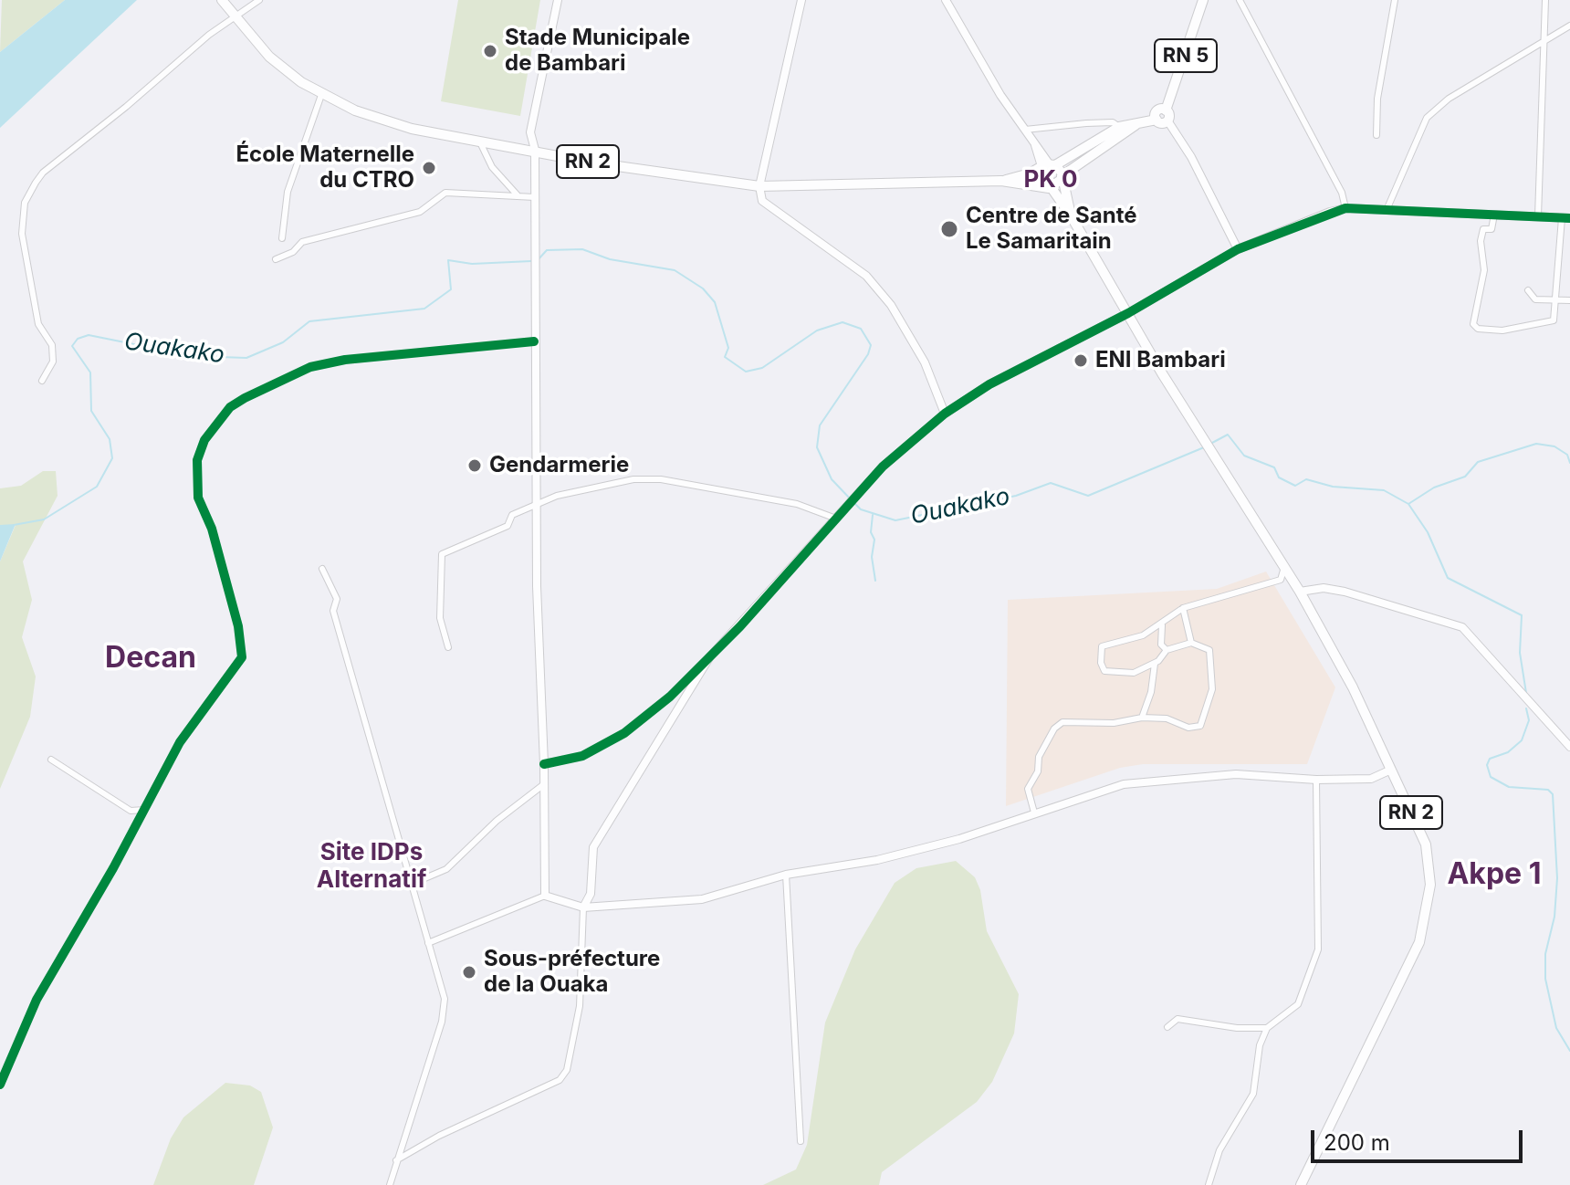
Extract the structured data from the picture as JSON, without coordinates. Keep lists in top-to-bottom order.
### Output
{
  "streets": {
    "main road": ["RN 5", "RN 2"]
  },
  "districts": [
    "PK 0",
    "Decan",
    "Site IDPs Alternatif",
    "Akpe 1"
  ],
  "water": ["Ouakako"],
  "places": [
    "Stade Municipale de Bambari",
    "École Maternelle du CTRO",
    "Centre de Santé Le Samaritain",
    "ENI Bambari",
    "Gendarmerie",
    "Sous-préfecture de la Ouaka"
  ],
  "scale_bar": "200 m"
}
